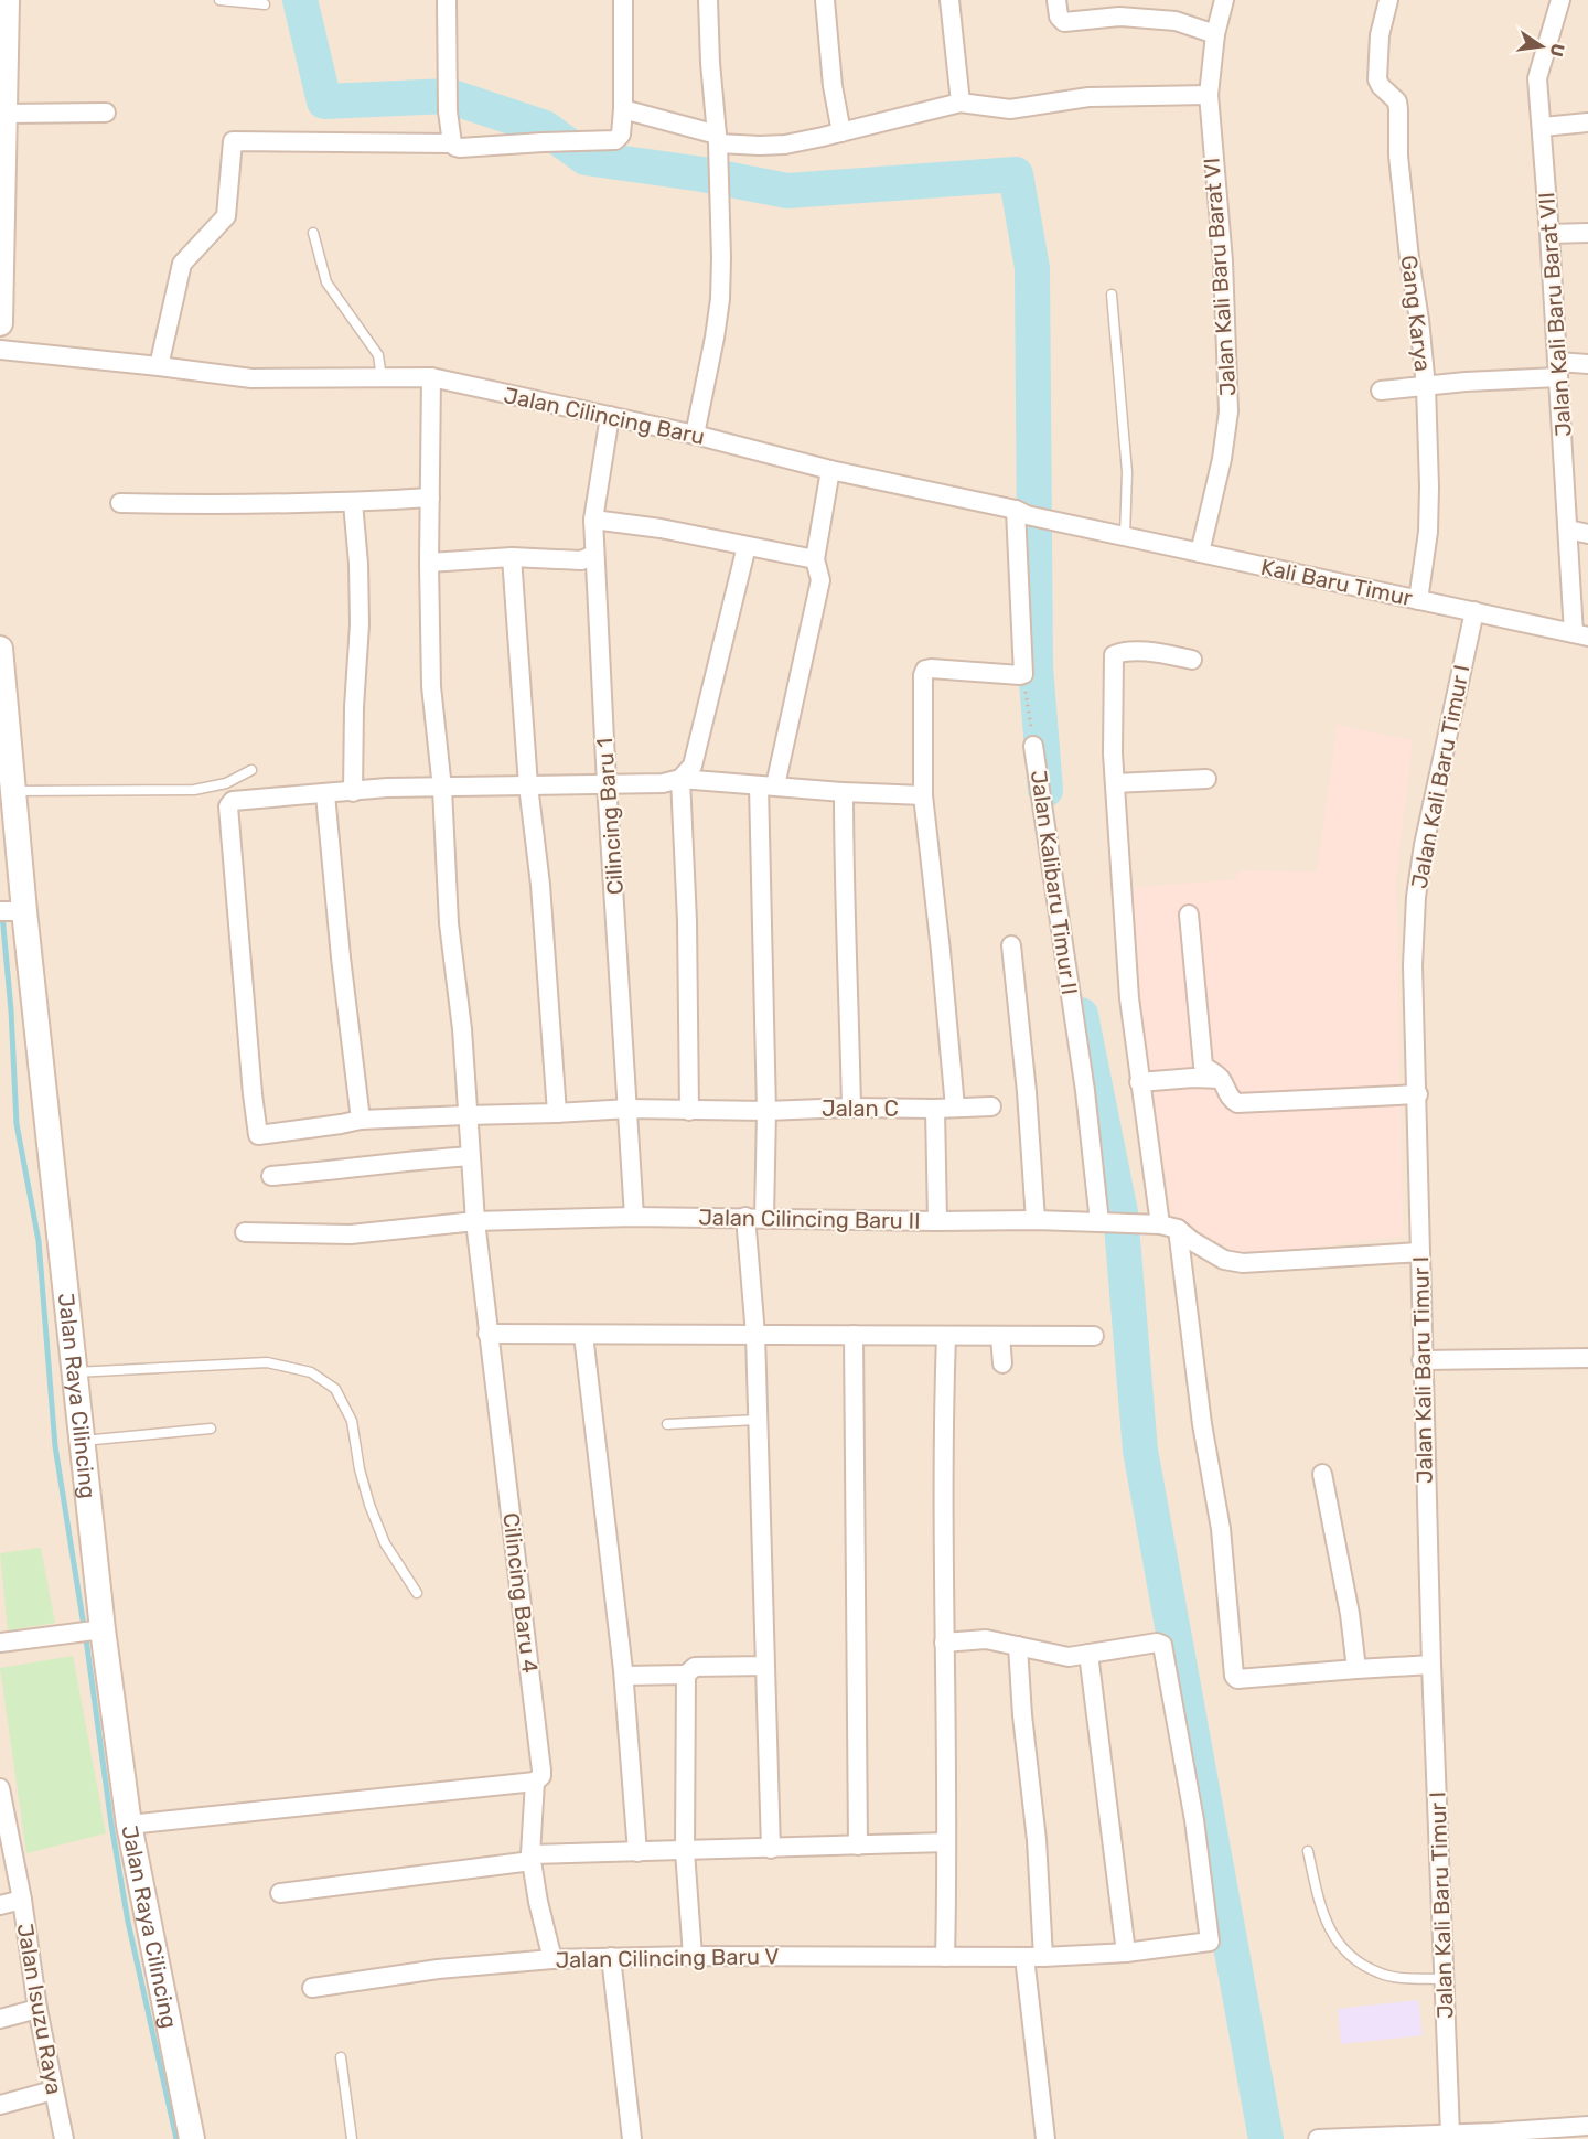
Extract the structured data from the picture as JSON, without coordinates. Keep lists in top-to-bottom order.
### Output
{
  "streets": {
    "street": [
      "Jalan Kali Baru Barat VI",
      "Gang Karya",
      "Jalan Kali Baru Barat VII",
      "Jalan Cilincing Baru",
      "Kali Baru Timur",
      "Jalan Kali Baru Timur I",
      "Cilincing Baru 1",
      "Jalan Kalibaru Timur II",
      "Jalan C",
      "Jalan Cilincing Baru II",
      "Jalan Raya Cilincing",
      "Cilincing Baru 4",
      "Jalan Cilincing Baru V",
      "Jalan Isuzu Raya"
    ]
  },
  "crossings": [
    ["Jalan Kali Baru Barat VI", "Jalan Cilincing Baru"],
    ["Jalan Kali Baru Barat VI", "Kali Baru Timur"],
    ["Gang Karya", "Kali Baru Timur"],
    ["Jalan Kali Baru Barat VII", "Kali Baru Timur"],
    ["Jalan Kali Baru Barat VII", "Jalan Kali Baru Timur I"],
    ["Jalan Cilincing Baru", "Kali Baru Timur"],
    ["Jalan Cilincing Baru", "Cilincing Baru 1"],
    ["Jalan Cilincing Baru", "Cilincing Baru 4"],
    ["Kali Baru Timur", "Jalan Kali Baru Timur I"],
    ["Cilincing Baru 1", "Jalan C"],
    ["Cilincing Baru 1", "Jalan Cilincing Baru II"],
    ["Jalan Kalibaru Timur II", "Jalan Cilincing Baru II"],
    ["Jalan C", "Cilincing Baru 4"],
    ["Jalan Cilincing Baru II", "Cilincing Baru 4"],
    ["Cilincing Baru 4", "Jalan Cilincing Baru V"]
  ],
  "north": "right"
}
